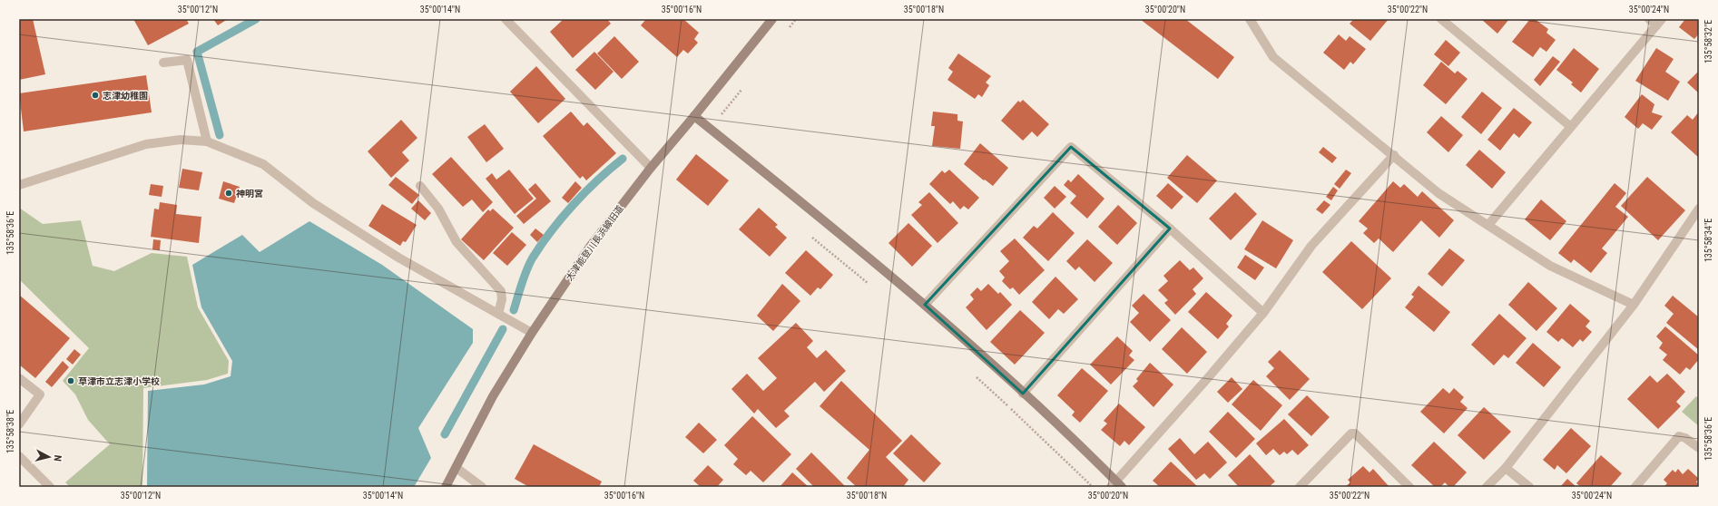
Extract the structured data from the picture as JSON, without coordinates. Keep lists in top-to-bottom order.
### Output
{
  "streets": {
    "street": ["大津能登川長浜線旧道"]
  },
  "places": ["志津幼稚園", "神明宮", "草津市立志津小学校"],
  "north": "right",
  "coordinates": [
    "35°00'12\"N",
    "35°00'14\"N",
    "35°00'16\"N",
    "35°00'18\"N",
    "35°00'20\"N",
    "35°00'22\"N",
    "35°00'24\"N",
    "135°58'32\"E",
    "135°58'36\"E",
    "135°58'34\"E",
    "135°58'38\"E"
  ]
}
